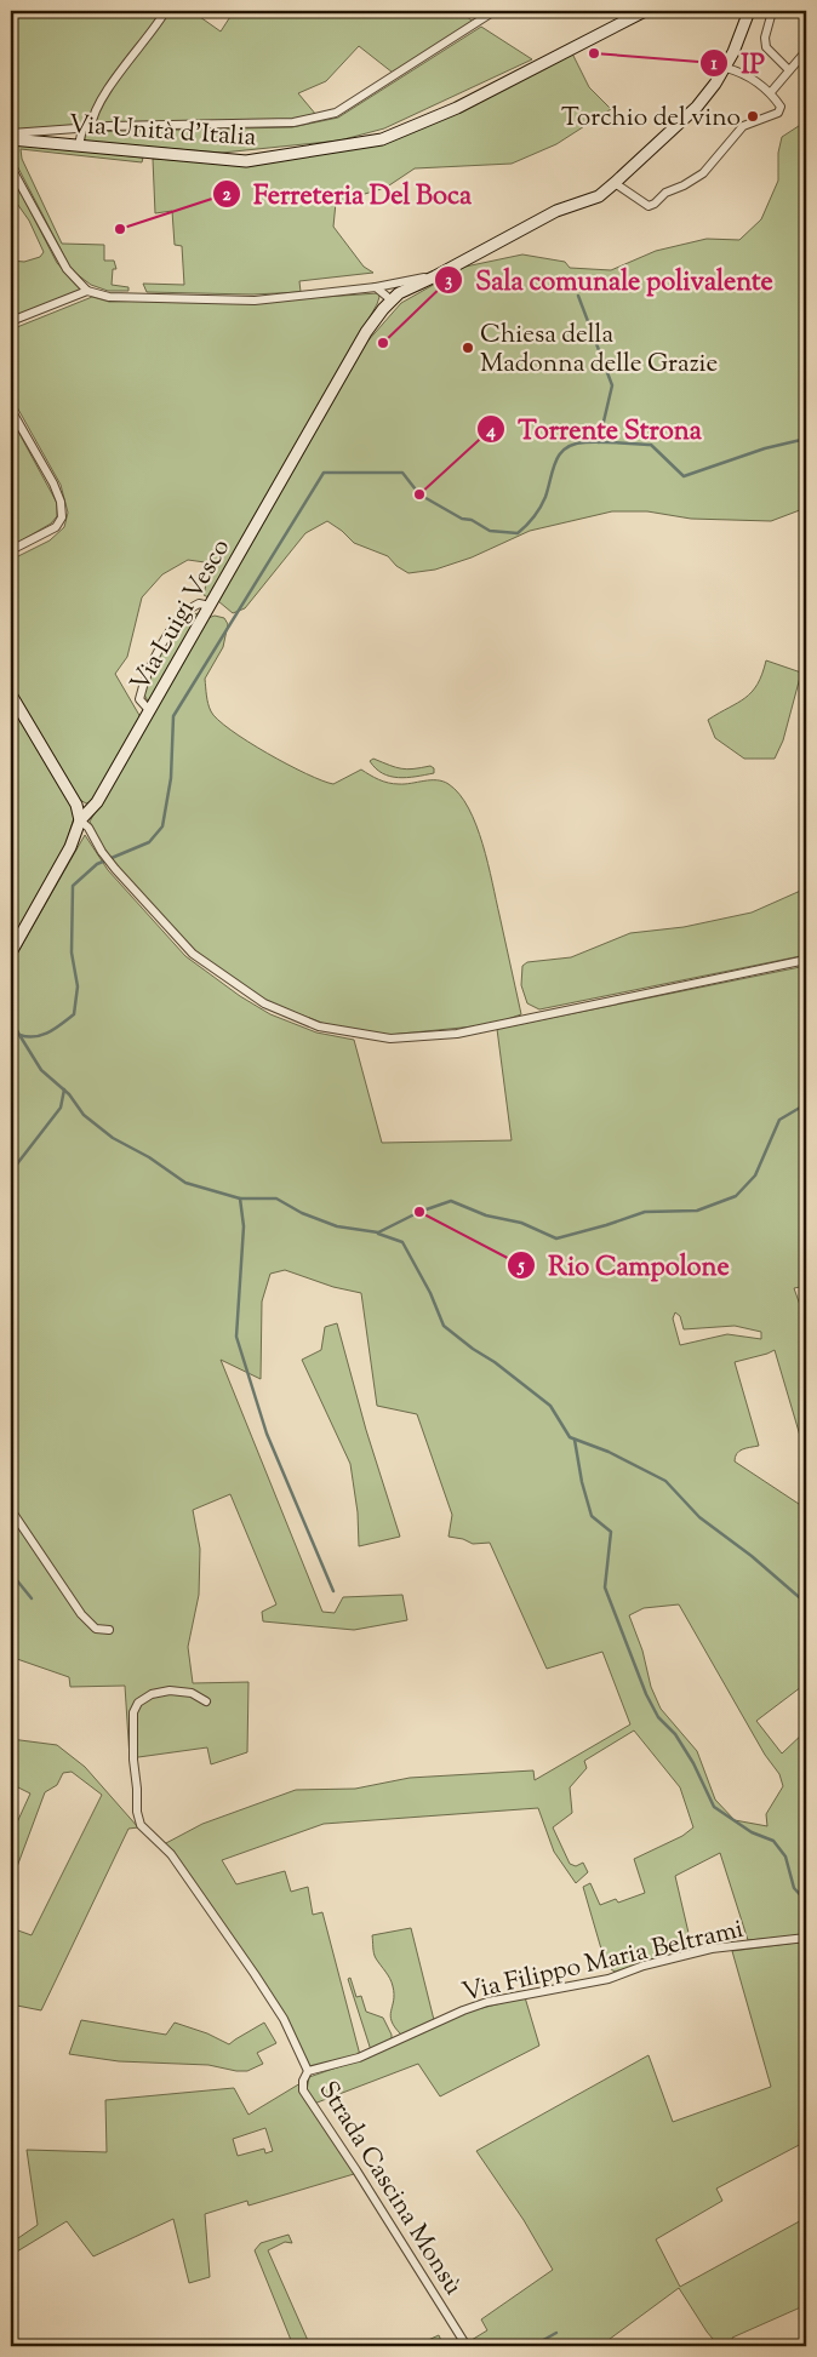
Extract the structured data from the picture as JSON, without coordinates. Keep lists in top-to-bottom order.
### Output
{
  "streets": {
    "street": [
      "Via Unità d'Italia",
      "Via Luigi Vesco",
      "Via Filippo Maria Beltrami",
      "Strada Cascina Monsù"
    ]
  },
  "crossings": [
    ["Via Filippo Maria Beltrami", "Strada Cascina Monsù"]
  ],
  "places": [
    "IP",
    "Torchio del vino",
    "Ferreteria Del Boca",
    "Sala comunale polivalente",
    "Chiesa della Madonna delle Grazie",
    "Torrente Strona",
    "Rio Campolone"
  ]
}
